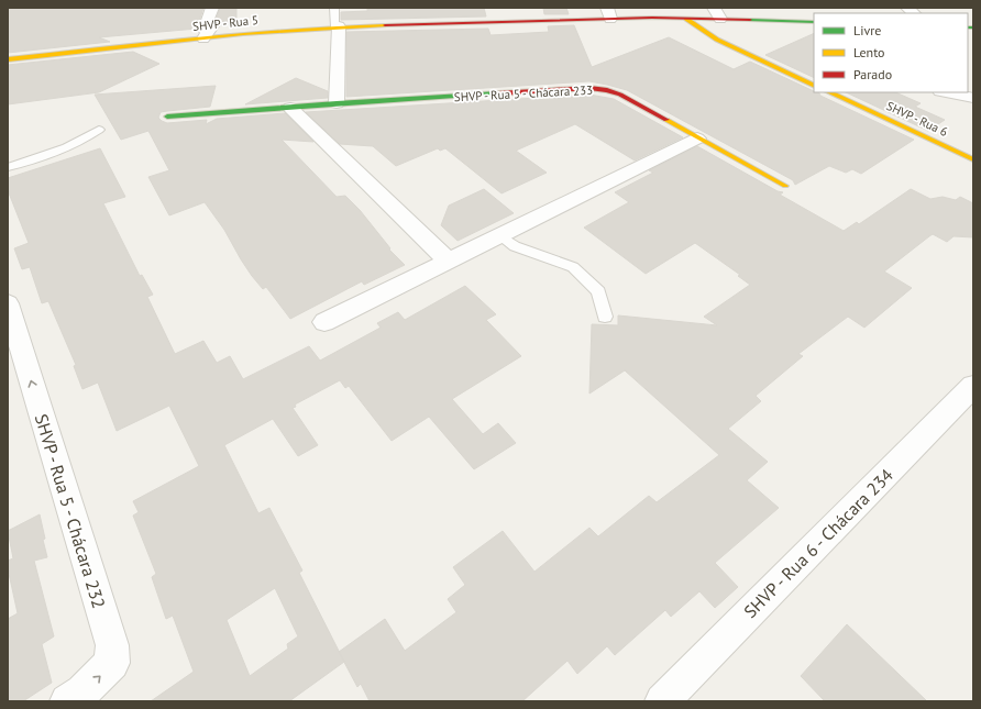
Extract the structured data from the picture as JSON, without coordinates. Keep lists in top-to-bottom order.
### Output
{
  "streets": {
    "street": [
      "SHVP - Rua 5",
      "SHVP - Rua 5 - Chácara 233",
      "SHVP - Rua 6",
      "SHVP - Rua 5 - Chácara 232",
      "SHVP - Rua 6 - Chácara 234"
    ]
  },
  "one_way": ["SHVP - Rua 5 - Chácara 232"],
  "legend": ["Livre", "Lento", "Parado"]
}
